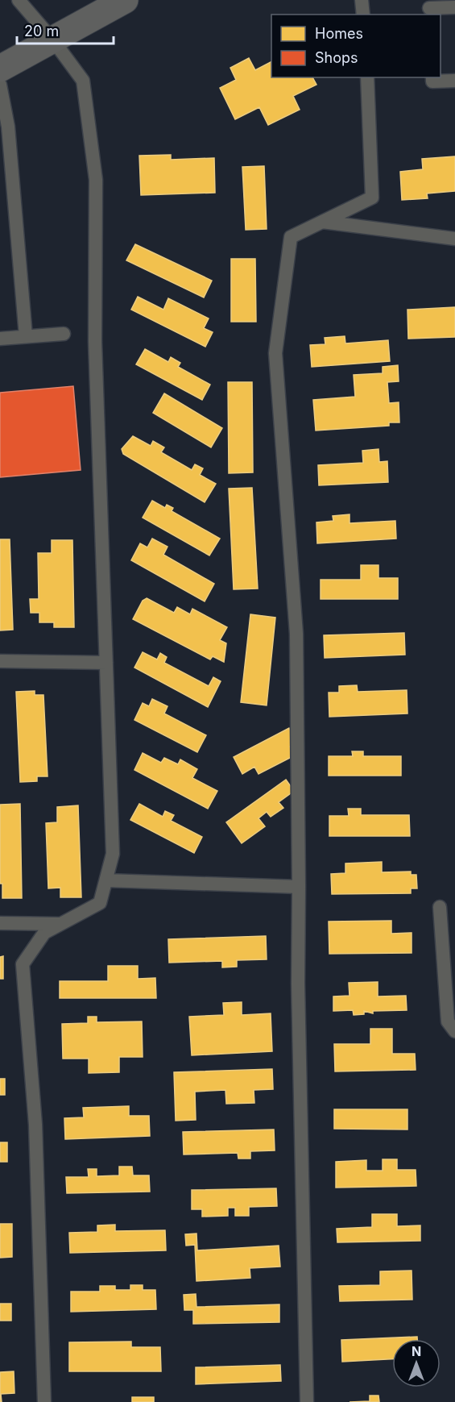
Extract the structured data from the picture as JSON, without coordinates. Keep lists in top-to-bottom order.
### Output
{
  "legend": ["Homes", "Shops"],
  "scale_bar": "20 m",
  "north": "top"
}
